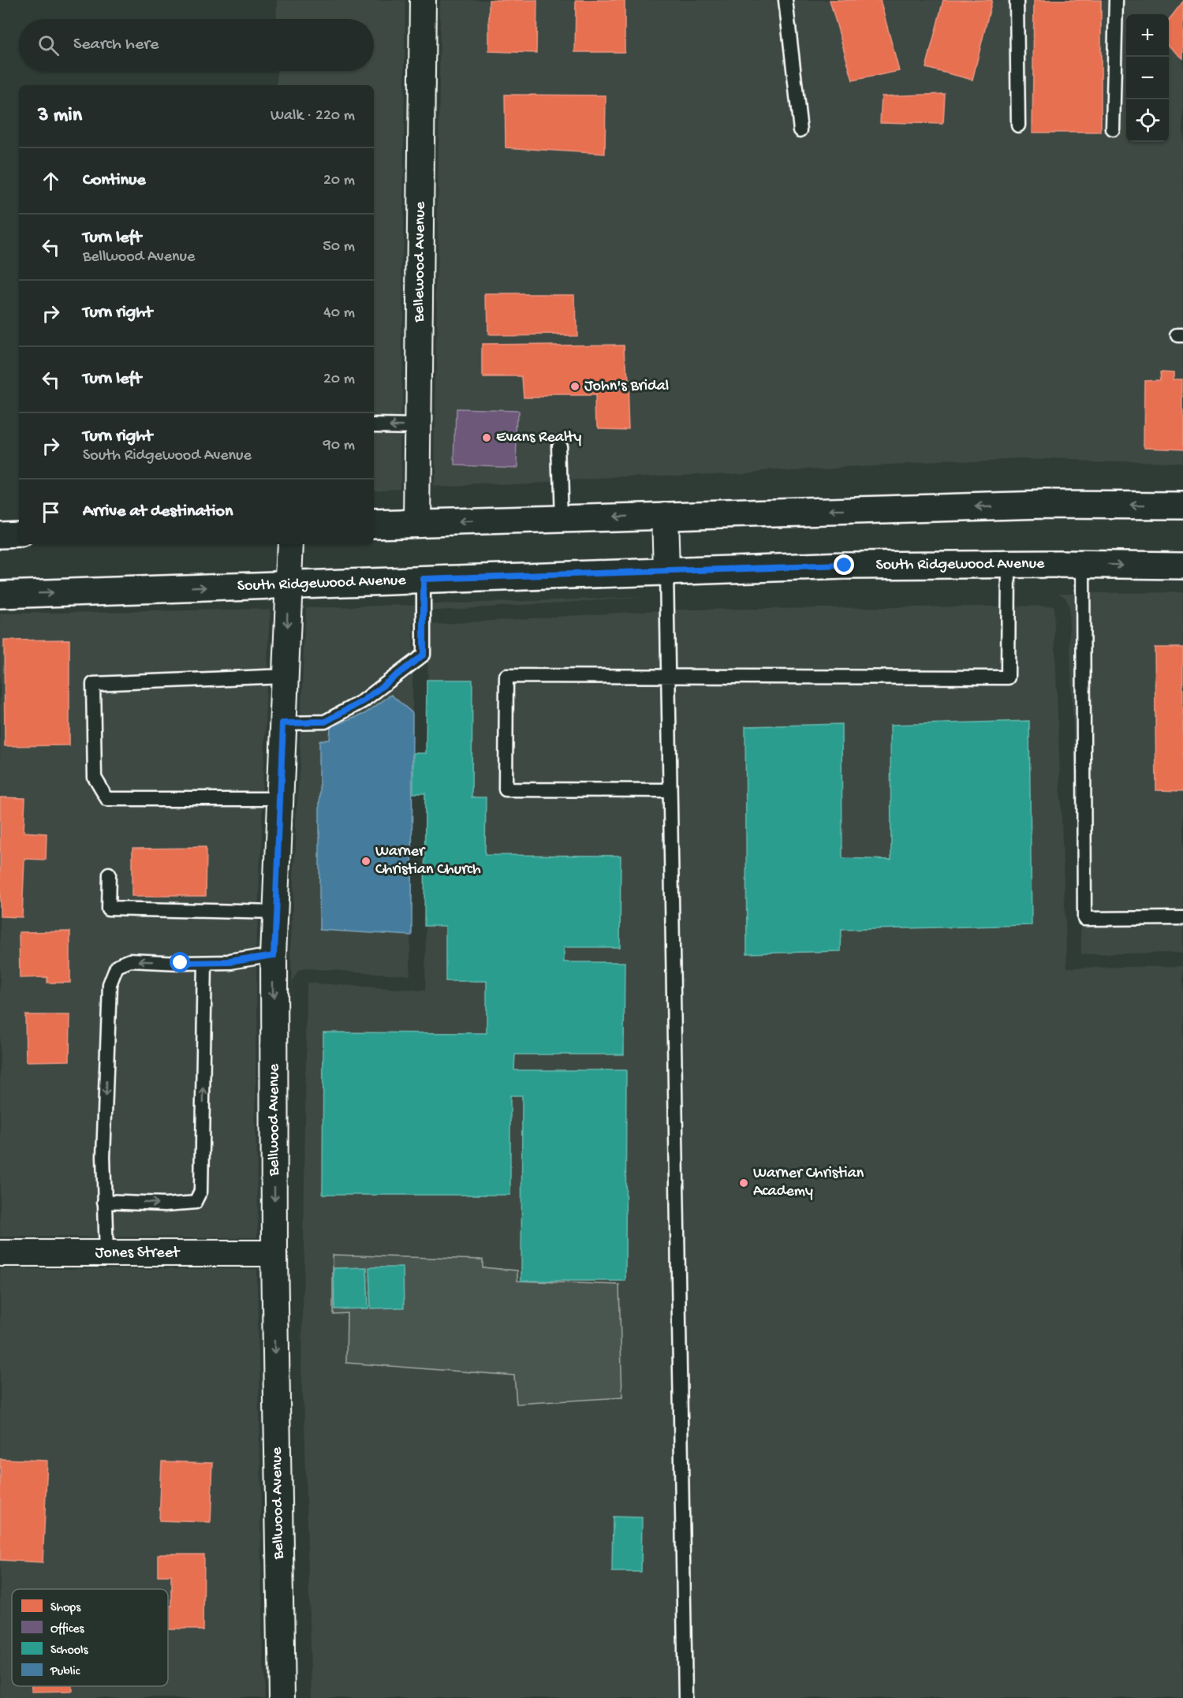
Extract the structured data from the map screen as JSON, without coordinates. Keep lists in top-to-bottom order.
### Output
{
  "streets": {
    "main road": ["South Ridgewood Avenue"],
    "street": ["Bellewood Avenue", "Bellwood Avenue", "Jones Street"]
  },
  "crossings": [
    ["South Ridgewood Avenue", "Bellwood Avenue"],
    ["Bellwood Avenue", "Jones Street"]
  ],
  "one_way": ["Bellwood Avenue"],
  "places": [
    "John's Bridal",
    "Evans Realty",
    "Warner Christian Church",
    "Warner Christian Academy"
  ],
  "legend": [
    "Shops",
    "Offices",
    "Schools",
    "Public"
  ],
  "page": {
    "map_buttons": ["+", "−"],
    "search": "Search here",
    "heading": ["3 min", "Walk · 220 m"],
    "list": [
      ["Continue", "20 m"],
      ["Turn left", "Bellwood Avenue", "50 m"],
      ["Turn right", "40 m"],
      ["Turn left", "20 m"],
      ["Turn right", "South Ridgewood Avenue", "90 m"],
      "Arrive at destination"
    ]
  }
}
